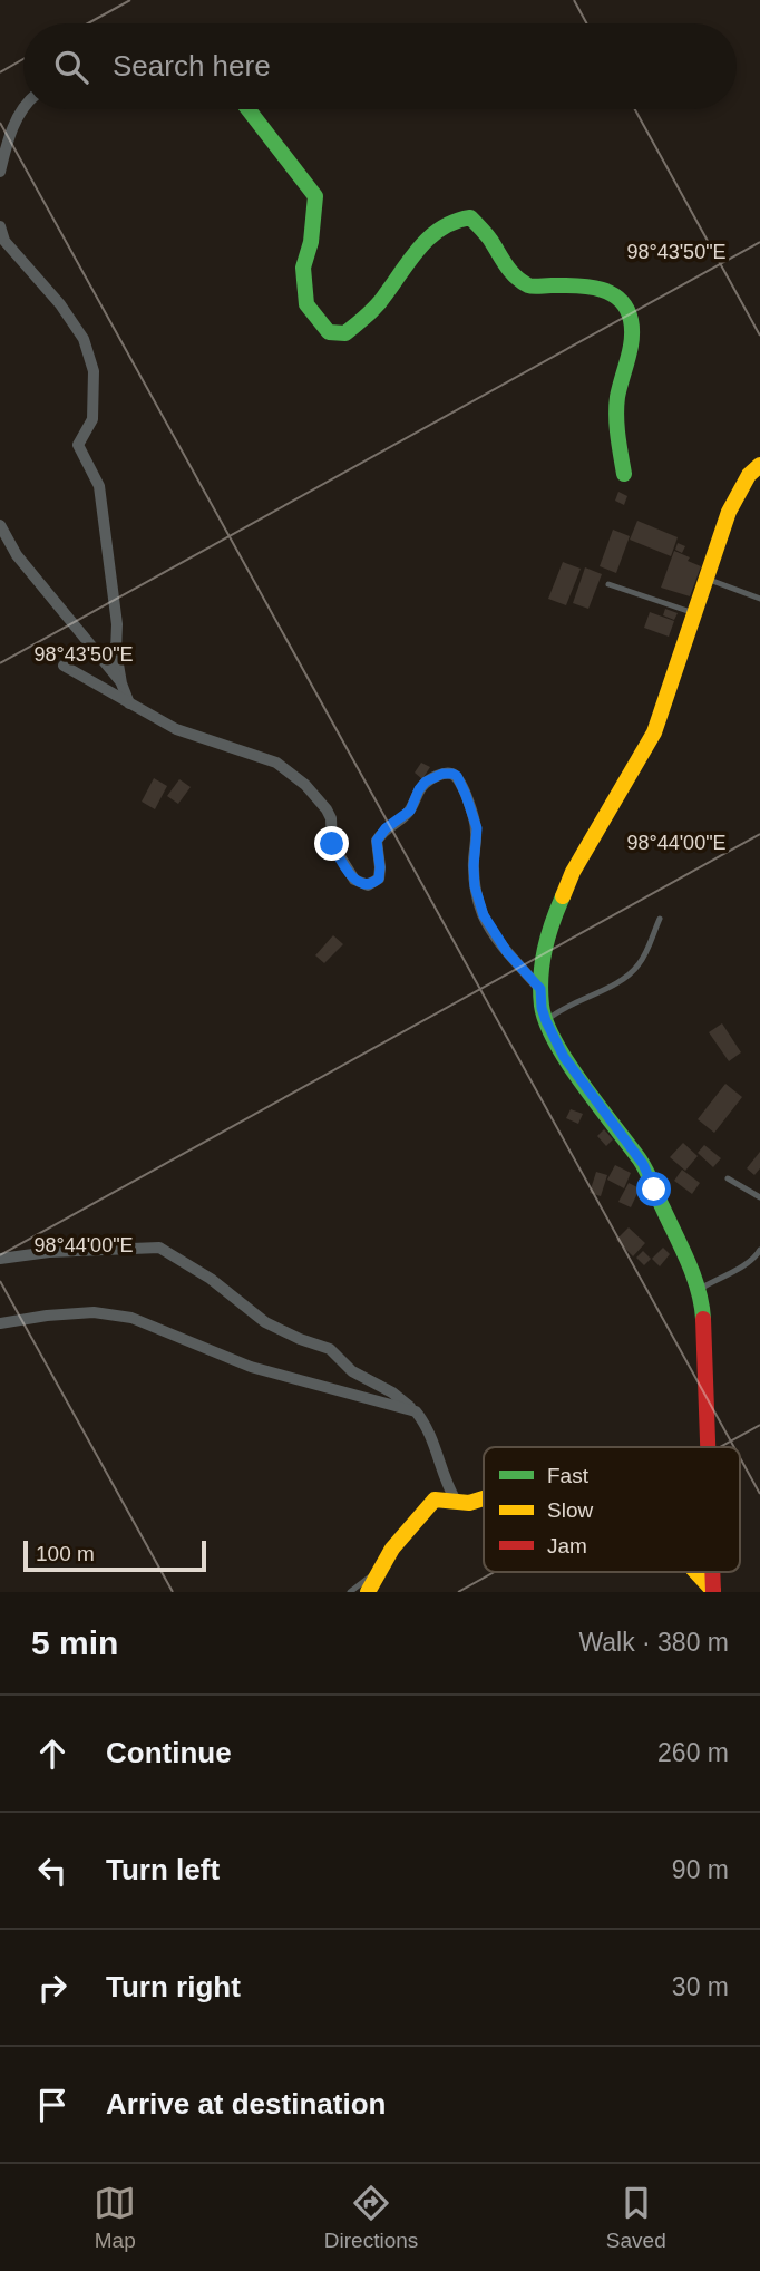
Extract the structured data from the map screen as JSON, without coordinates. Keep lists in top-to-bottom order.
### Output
{
  "legend": ["Fast", "Slow", "Jam"],
  "scale_bar": "100 m",
  "page": {
    "search": "Search here",
    "scale": "100 m",
    "heading": ["5 min", "Walk · 380 m"],
    "list": [
      ["Continue", "260 m"],
      ["Turn left", "90 m"],
      ["Turn right", "30 m"],
      "Arrive at destination"
    ],
    "nav": ["Map", "Directions", "Saved"]
  },
  "coordinates": ["98°43'50\"E", "98°44'00\"E"]
}
